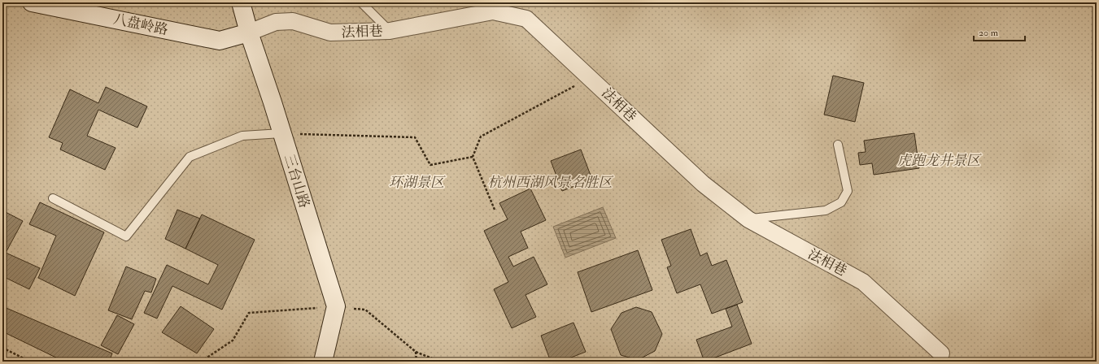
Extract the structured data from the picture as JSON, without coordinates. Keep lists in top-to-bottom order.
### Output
{
  "streets": {
    "street": ["八盘岭路", "法相巷", "三台山路"]
  },
  "crossings": [
    ["八盘岭路", "法相巷"],
    ["八盘岭路", "三台山路"],
    ["法相巷", "三台山路"]
  ],
  "parks": ["虎跑龙井景区", "环湖景区", "杭州西湖风景名胜区"],
  "scale_bar": "20 m"
}
